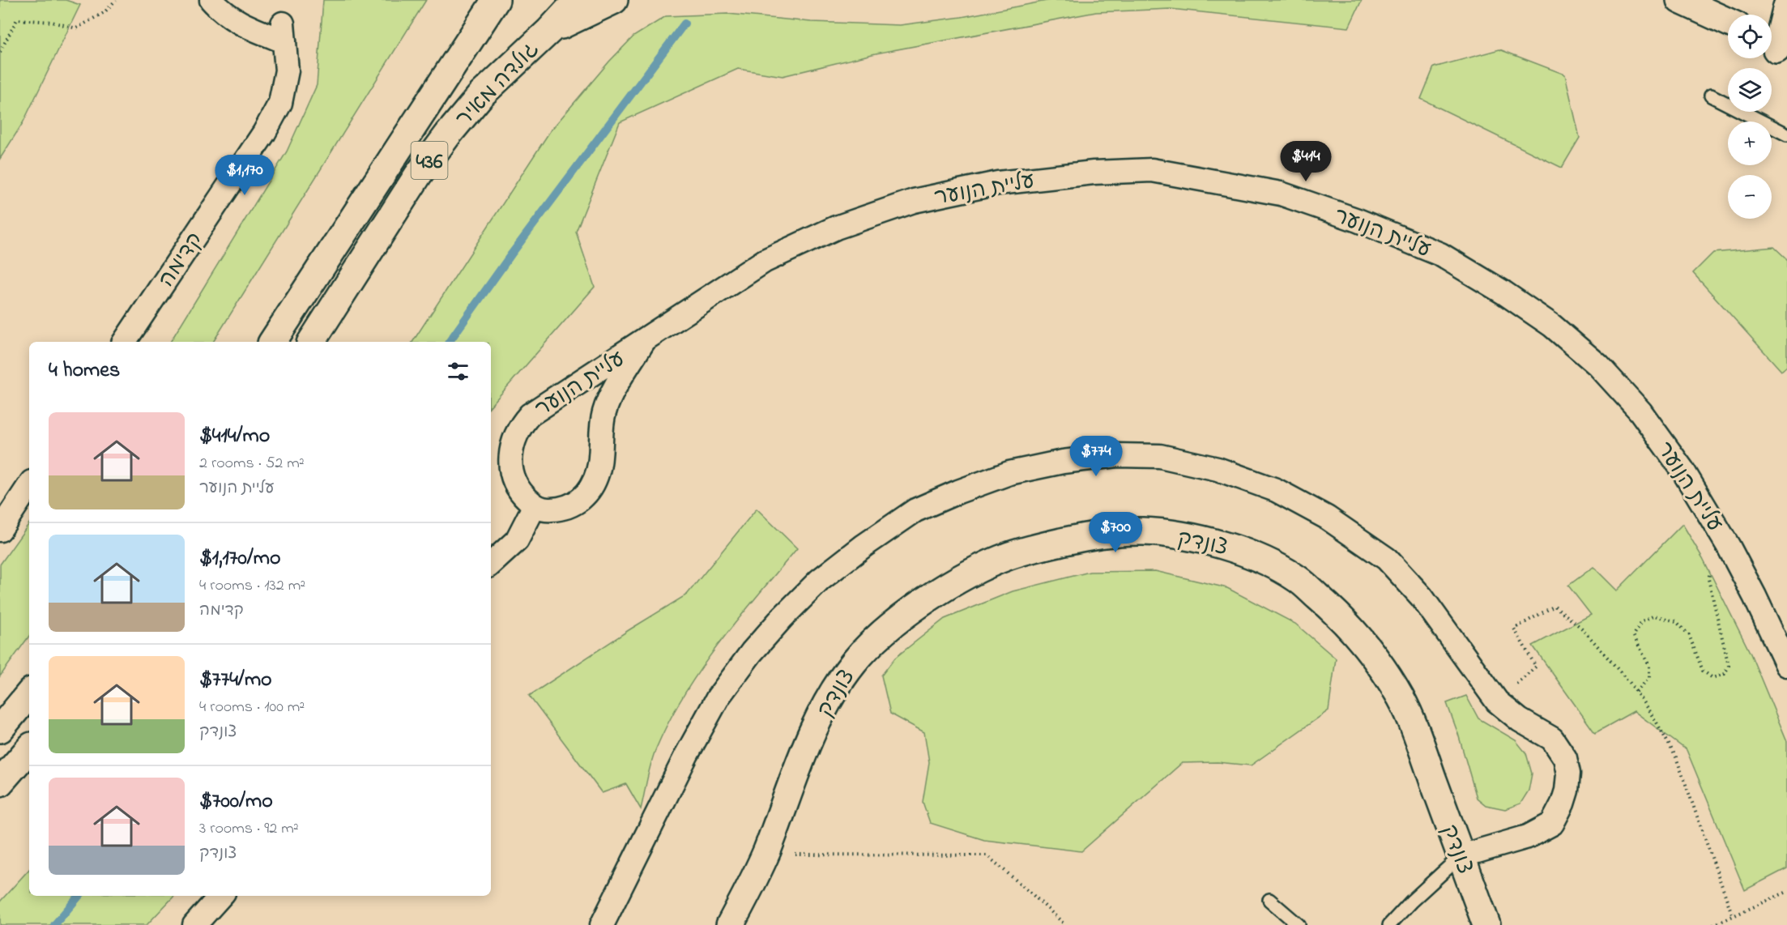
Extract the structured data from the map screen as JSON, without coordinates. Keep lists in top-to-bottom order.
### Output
{
  "streets": {
    "street": [
      "גולדה מאיר",
      "436",
      "עליית הנוער",
      "קדימה",
      "צונדק"
    ]
  },
  "page": {
    "map_buttons": ["+", "−"],
    "price": [
      "$414",
      "$1,170",
      "$774",
      "$700"
    ],
    "heading": "4 homes",
    "list": [
      {
        "name": "$414/mo",
        "note": "2 rooms · 52 m² · עליית הנוער"
      },
      {
        "name": "$1,170/mo",
        "note": "4 rooms · 132 m² · קדימה"
      },
      {
        "name": "$774/mo",
        "note": "4 rooms · 100 m² · צונדק"
      },
      {
        "name": "$700/mo",
        "note": "3 rooms · 92 m² · צונדק"
      }
    ]
  }
}
